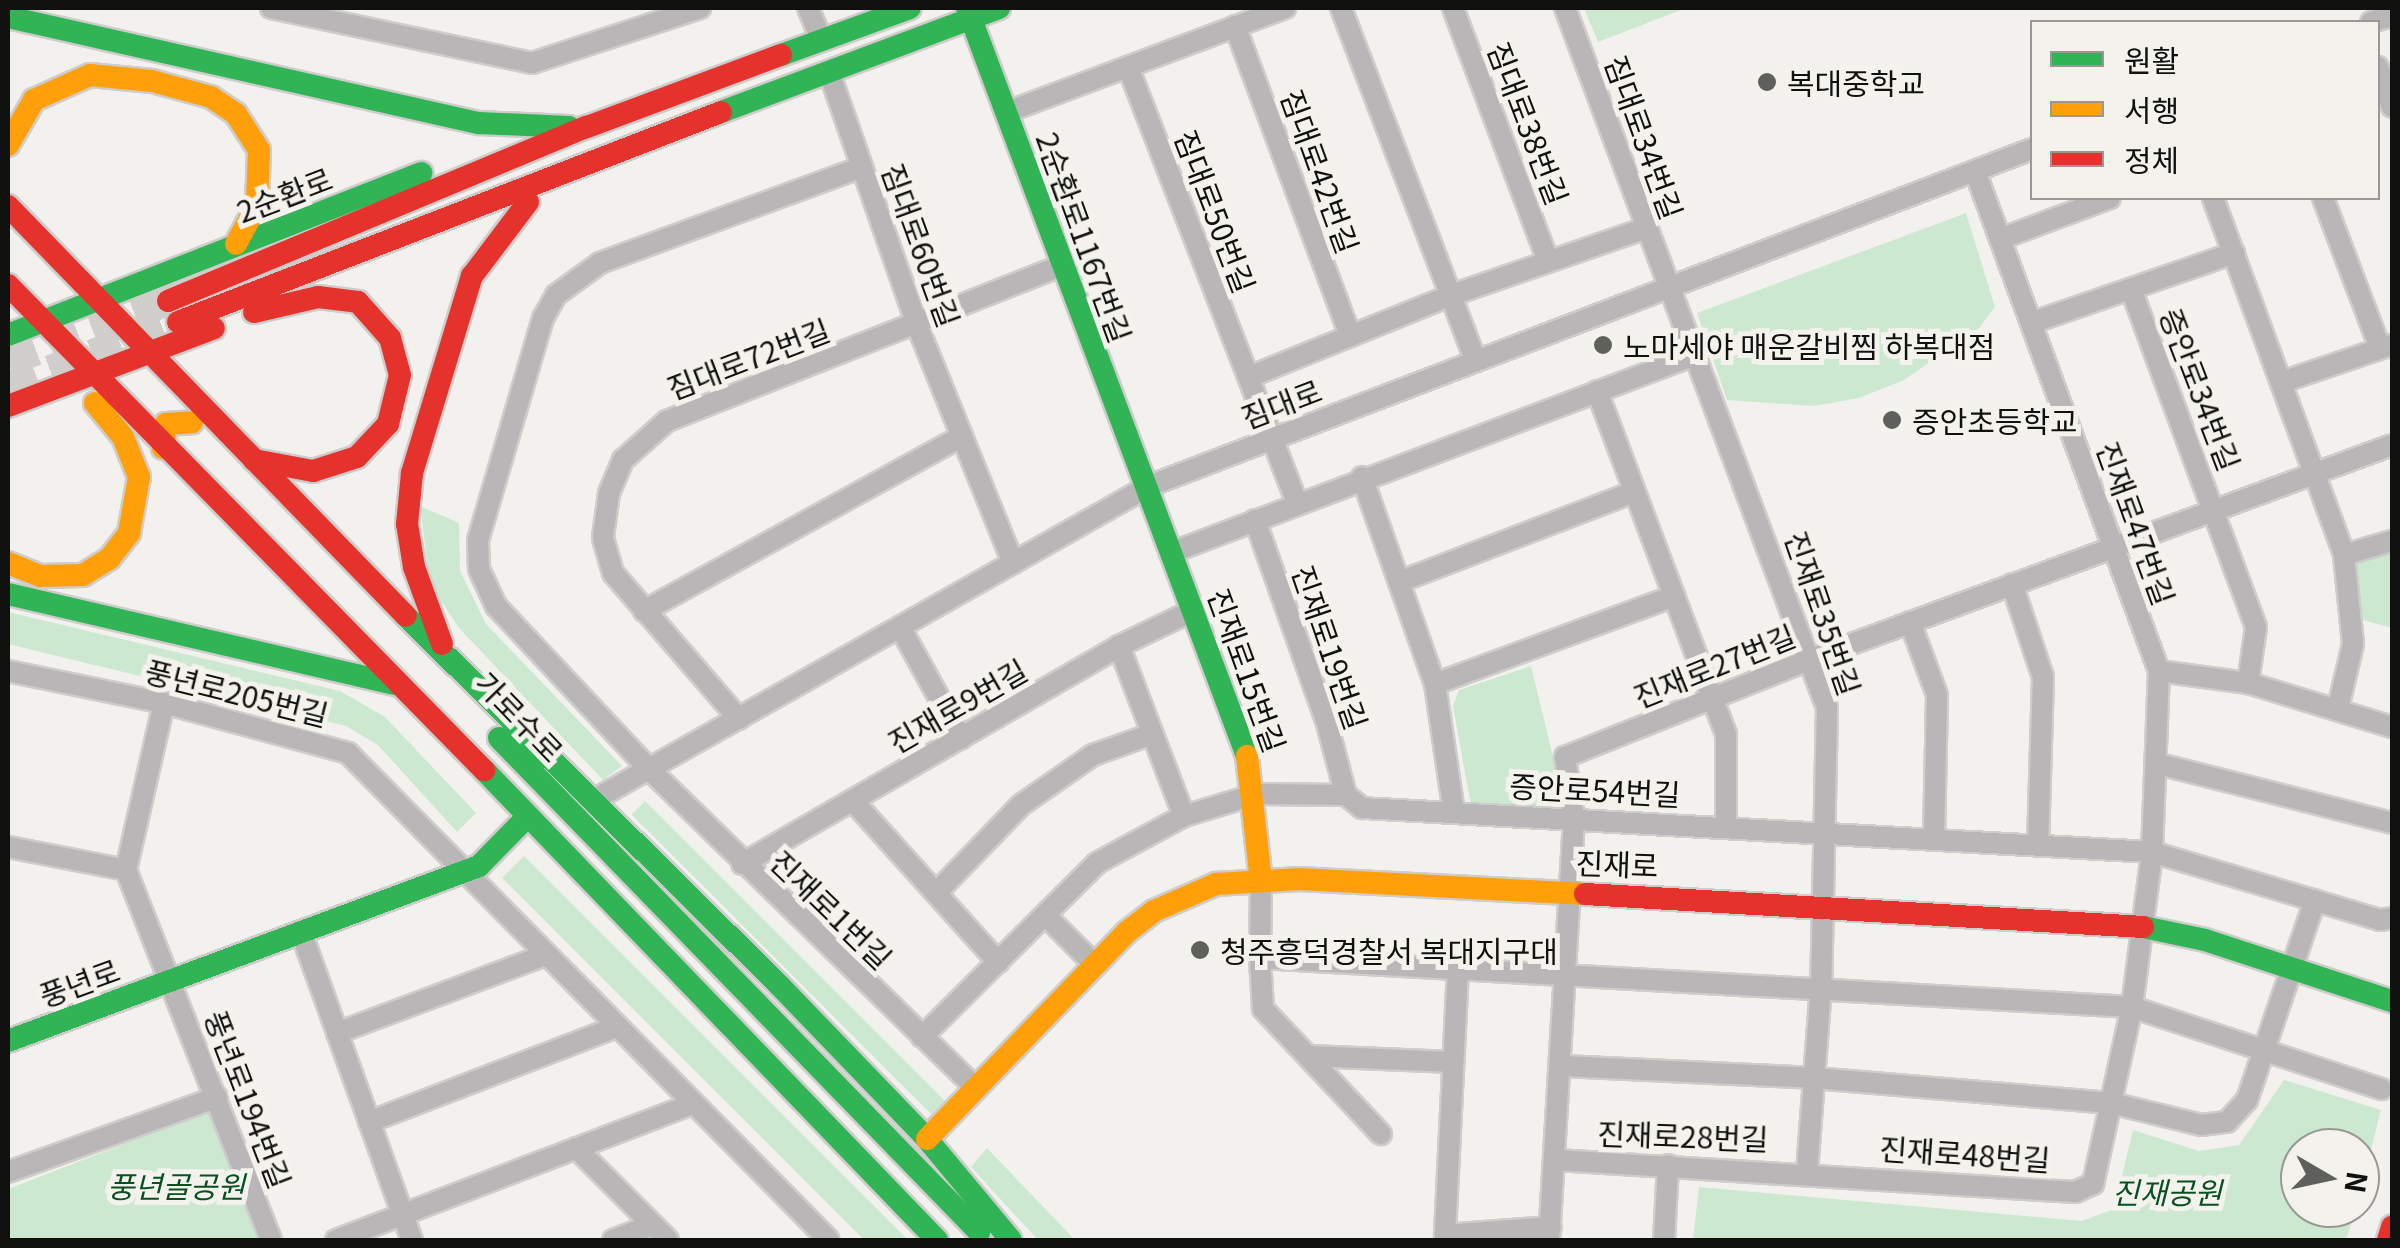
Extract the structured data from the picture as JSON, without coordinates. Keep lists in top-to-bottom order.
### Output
{
  "streets": {
    "main road": [
      "2순환로",
      "2순환로1167번길",
      "진재로15번길",
      "가로수로",
      "진재로",
      "풍년로"
    ],
    "street": [
      "짐대로38번길",
      "짐대로34번길",
      "짐대로42번길",
      "짐대로50번길",
      "짐대로60번길",
      "짐대로72번길",
      "증안로34번길",
      "짐대로",
      "진재로47번길",
      "진재로35번길",
      "진재로19번길",
      "진재로27번길",
      "풍년로205번길",
      "진재로9번길",
      "증안로54번길",
      "진재로1번길",
      "풍년로194번길",
      "진재로28번길",
      "진재로48번길"
    ]
  },
  "crossings": [
    ["짐대로34번길", "짐대로"],
    ["짐대로34번길", "진재로35번길"],
    ["2순환로", "2순환로1167번길"],
    ["2순환로", "짐대로60번길"],
    ["2순환로", "가로수로"],
    ["짐대로50번길", "짐대로"],
    ["2순환로1167번길", "짐대로72번길"],
    ["2순환로1167번길", "짐대로"],
    ["2순환로1167번길", "진재로15번길"],
    ["짐대로60번길", "짐대로72번길"],
    ["짐대로60번길", "짐대로"],
    ["짐대로60번길", "진재로1번길"],
    ["짐대로72번길", "짐대로"],
    ["증안로34번길", "진재로47번길"],
    ["증안로34번길", "진재로27번길"],
    ["짐대로", "진재로47번길"],
    ["짐대로", "진재로35번길"],
    ["짐대로", "진재로15번길"],
    ["짐대로", "가로수로"],
    ["짐대로", "진재로1번길"],
    ["진재로47번길", "진재로27번길"],
    ["진재로47번길", "증안로54번길"],
    ["진재로47번길", "진재로"],
    ["진재로47번길", "진재로48번길"],
    ["진재로35번길", "진재로27번길"],
    ["진재로35번길", "증안로54번길"],
    ["진재로35번길", "진재로"],
    ["진재로35번길", "진재로28번길"],
    ["진재로35번길", "진재로48번길"],
    ["진재로19번길", "증안로54번길"],
    ["진재로27번길", "증안로54번길"],
    ["진재로27번길", "진재로"],
    ["진재로27번길", "진재로28번길"],
    ["진재로15번길", "진재로9번길"],
    ["진재로15번길", "증안로54번길"],
    ["진재로15번길", "진재로"],
    ["풍년로205번길", "풍년로"],
    ["진재로9번길", "진재로1번길"],
    ["가로수로", "진재로"],
    ["진재로", "진재로1번길"],
    ["진재로", "진재로28번길"],
    ["진재로", "진재로48번길"],
    ["풍년로", "풍년로194번길"],
    ["진재로28번길", "진재로48번길"]
  ],
  "parks": ["풍년골공원", "진재공원"],
  "places": [
    "복대중학교",
    "노마세야 매운갈비찜 하복대점",
    "증안초등학교",
    "청주흥덕경찰서 복대지구대"
  ],
  "legend": ["원활", "서행", "정체"],
  "north": "right"
}
